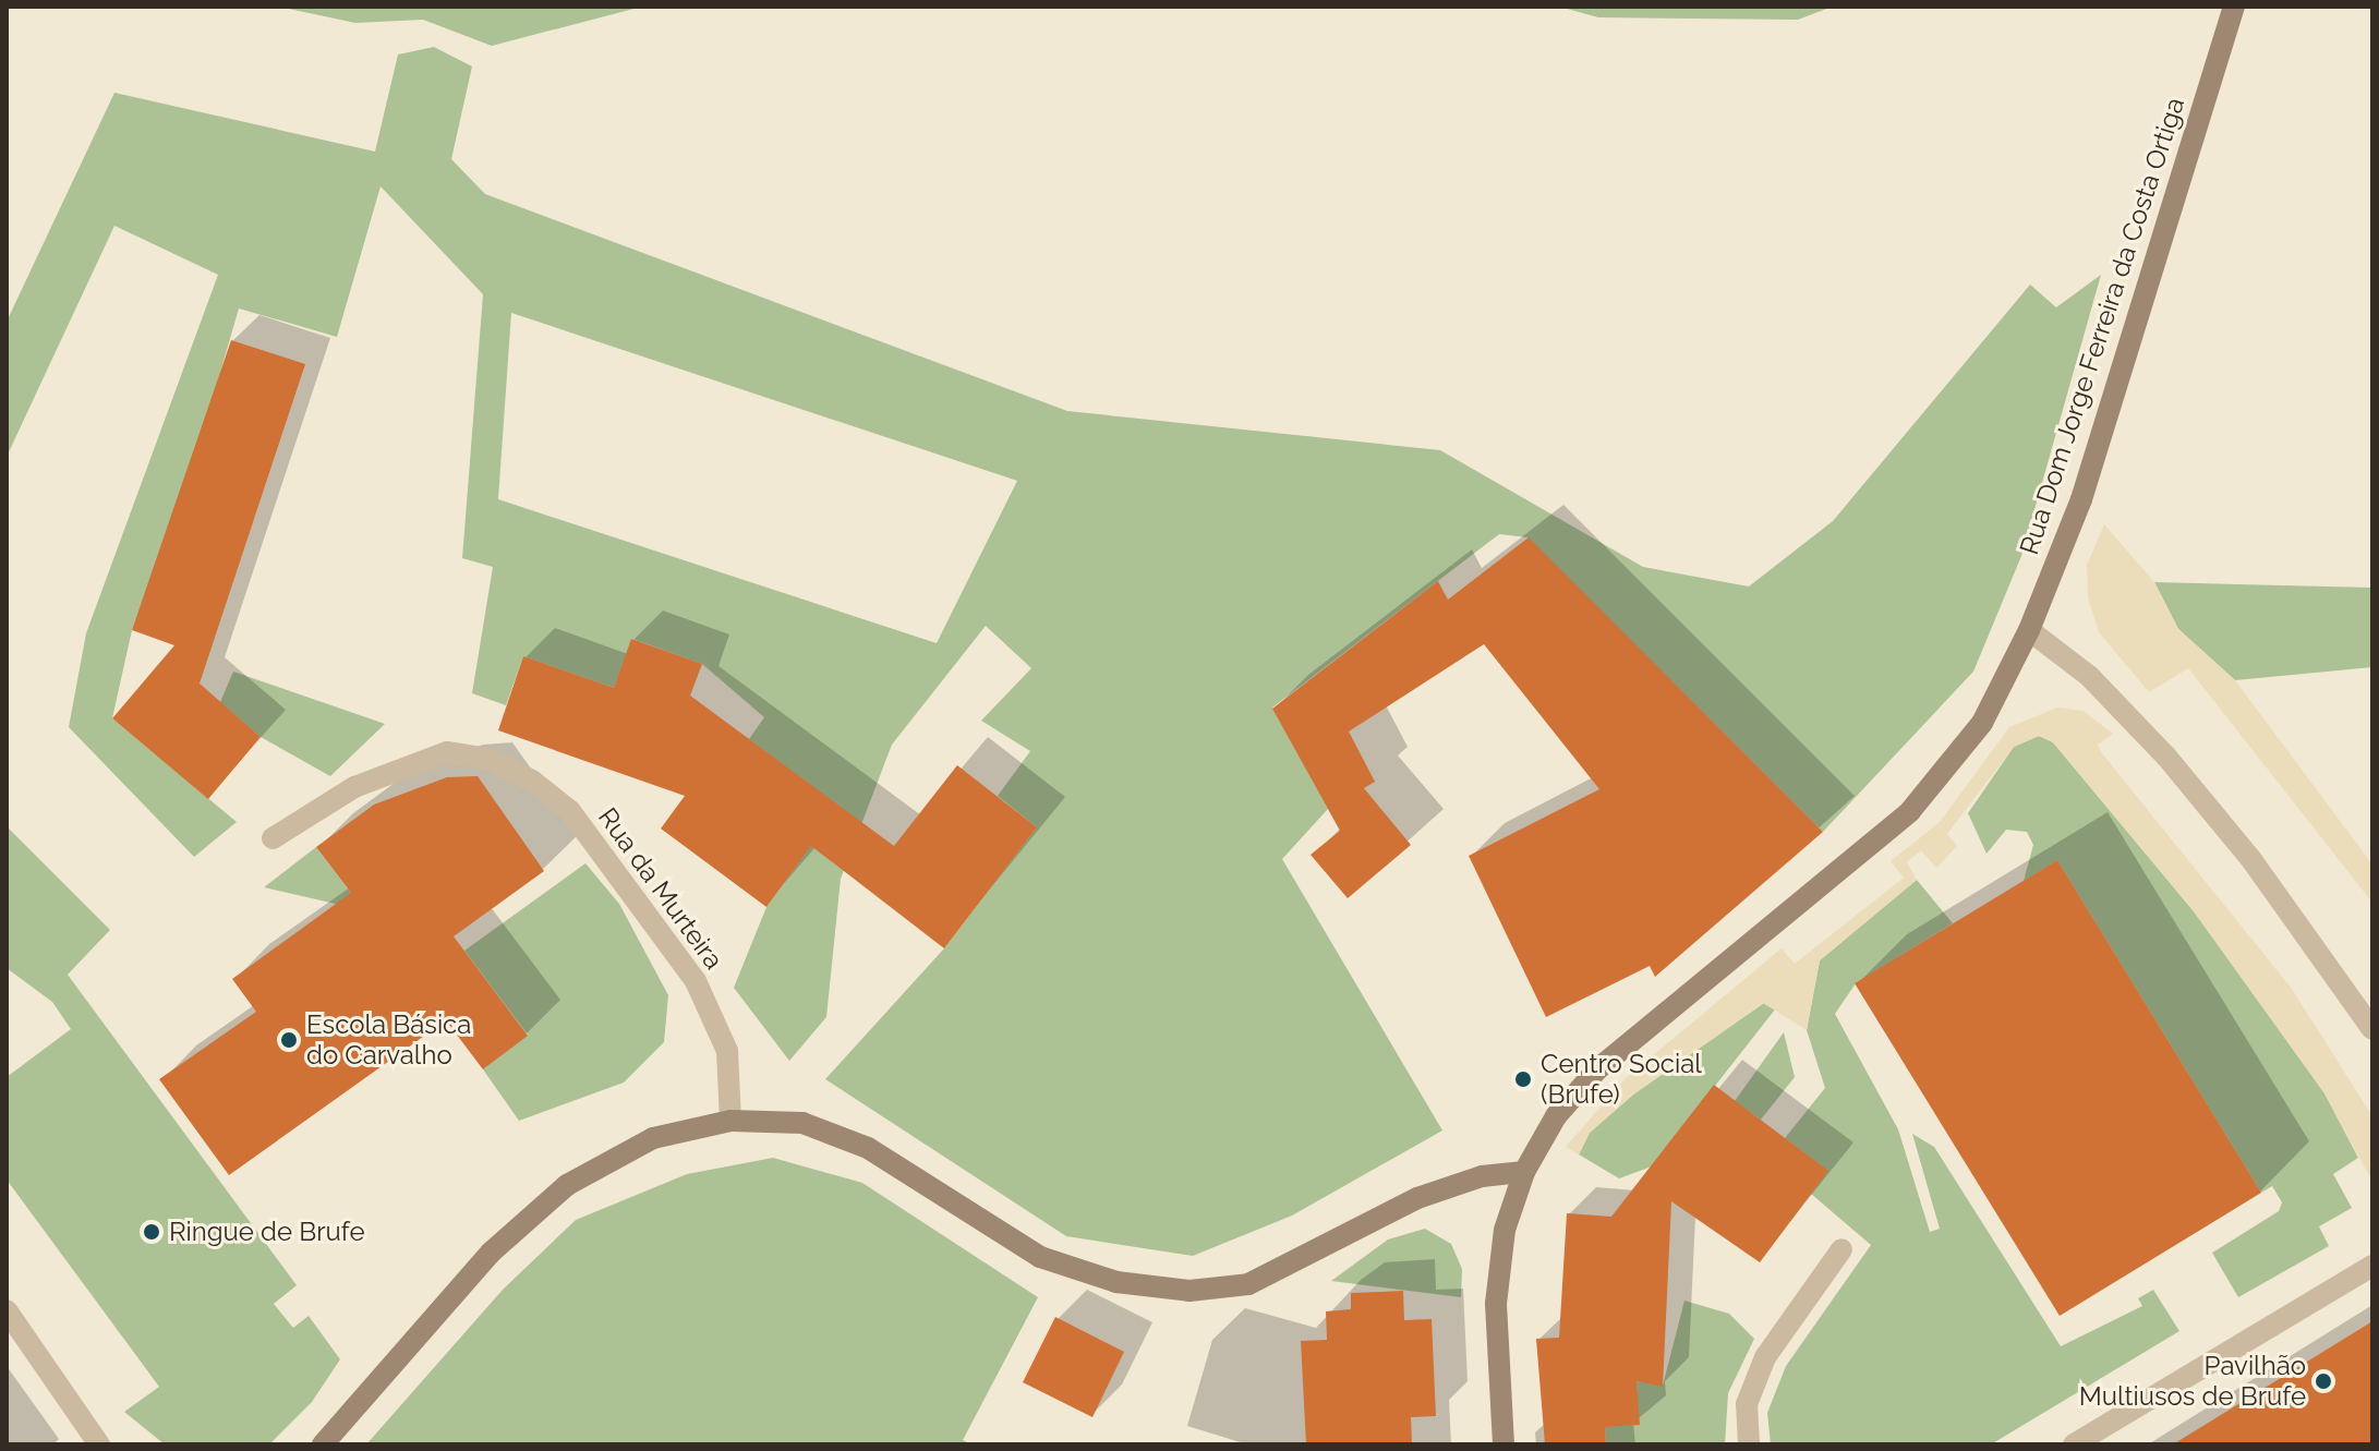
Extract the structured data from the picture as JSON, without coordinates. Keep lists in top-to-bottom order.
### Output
{
  "streets": {
    "street": ["Rua Dom Jorge Ferreira da Costa Ortiga", "Rua da Murteira"]
  },
  "places": [
    "Escola Básica do Carvalho",
    "Centro Social (Brufe)",
    "Ringue de Brufe",
    "Pavilhão Multiusos de Brufe"
  ]
}
